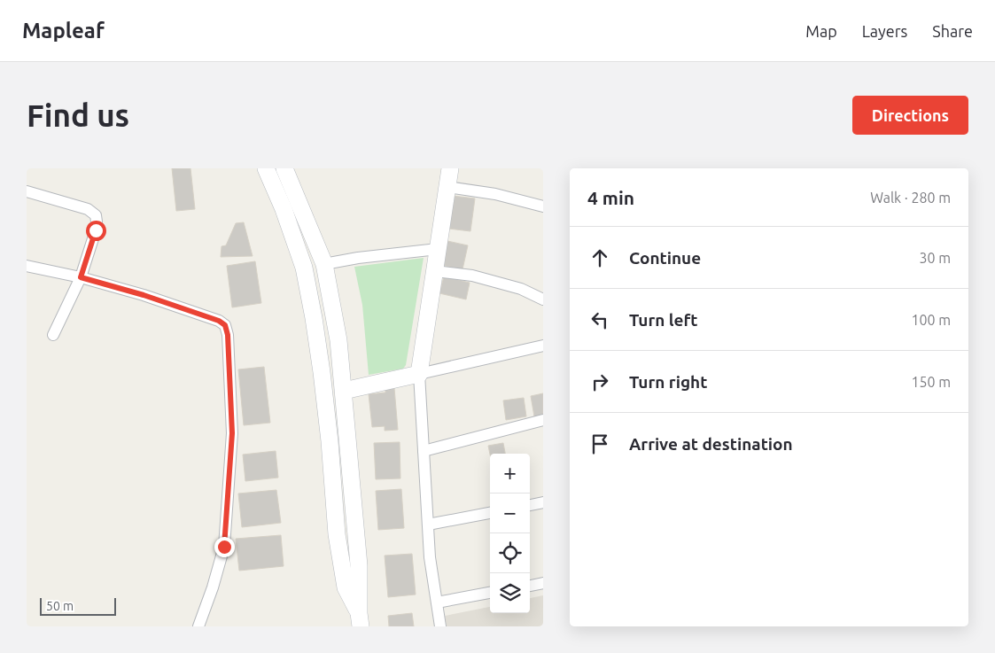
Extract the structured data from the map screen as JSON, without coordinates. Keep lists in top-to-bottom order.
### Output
{
  "scale_bar": "50 m",
  "page": {
    "header": "Mapleaf",
    "nav": ["Map", "Layers", "Share"],
    "buttons": "Directions",
    "title": "Find us",
    "heading": ["4 min", "Walk · 280 m"],
    "list": [
      ["Continue", "30 m"],
      ["Turn left", "100 m"],
      ["Turn right", "150 m"],
      "Arrive at destination"
    ],
    "map_buttons": ["+", "−"],
    "scale": "50 m"
  }
}
